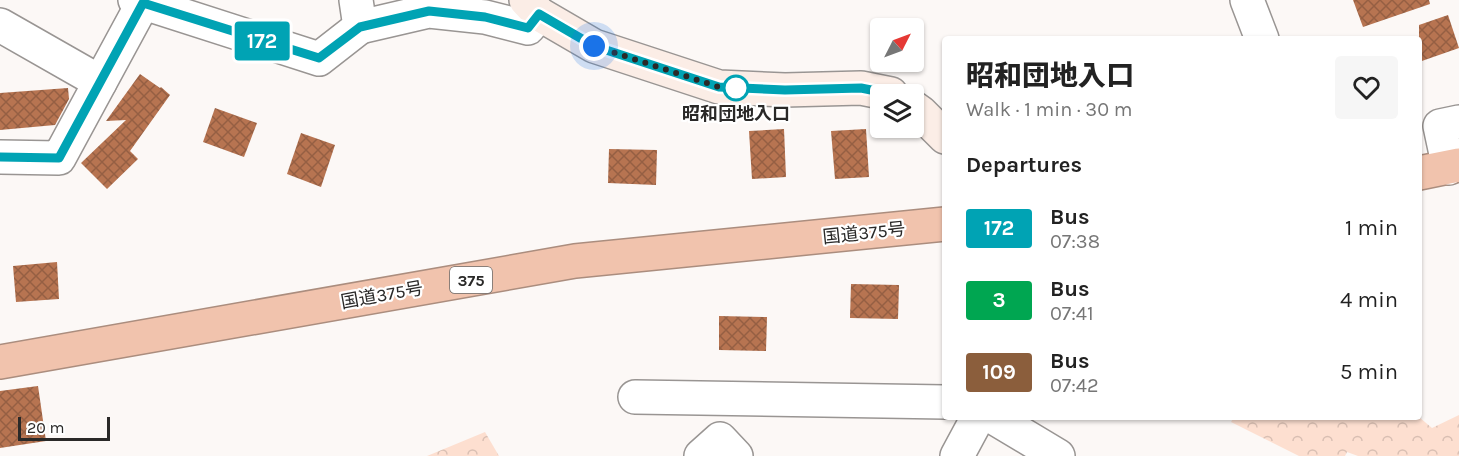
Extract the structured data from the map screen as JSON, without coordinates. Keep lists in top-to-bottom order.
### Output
{
  "streets": {
    "highway": ["国道375号", "375"]
  },
  "places": ["昭和団地入口"],
  "lines": ["bus line 172"],
  "scale_bar": "20 m",
  "north": "top right",
  "page": {
    "on_map": "172",
    "heading": [
      ["昭和団地入口", "Walk · 1 min · 30 m"],
      "Departures"
    ],
    "list": [
      {
        "mark": "172",
        "name": "Bus",
        "note": "07:38",
        "value": "1 min"
      },
      {
        "mark": "3",
        "name": "Bus",
        "note": "07:41",
        "value": "4 min"
      },
      {
        "mark": "109",
        "name": "Bus",
        "note": "07:42",
        "value": "5 min"
      }
    ],
    "scale": "20 m"
  }
}
